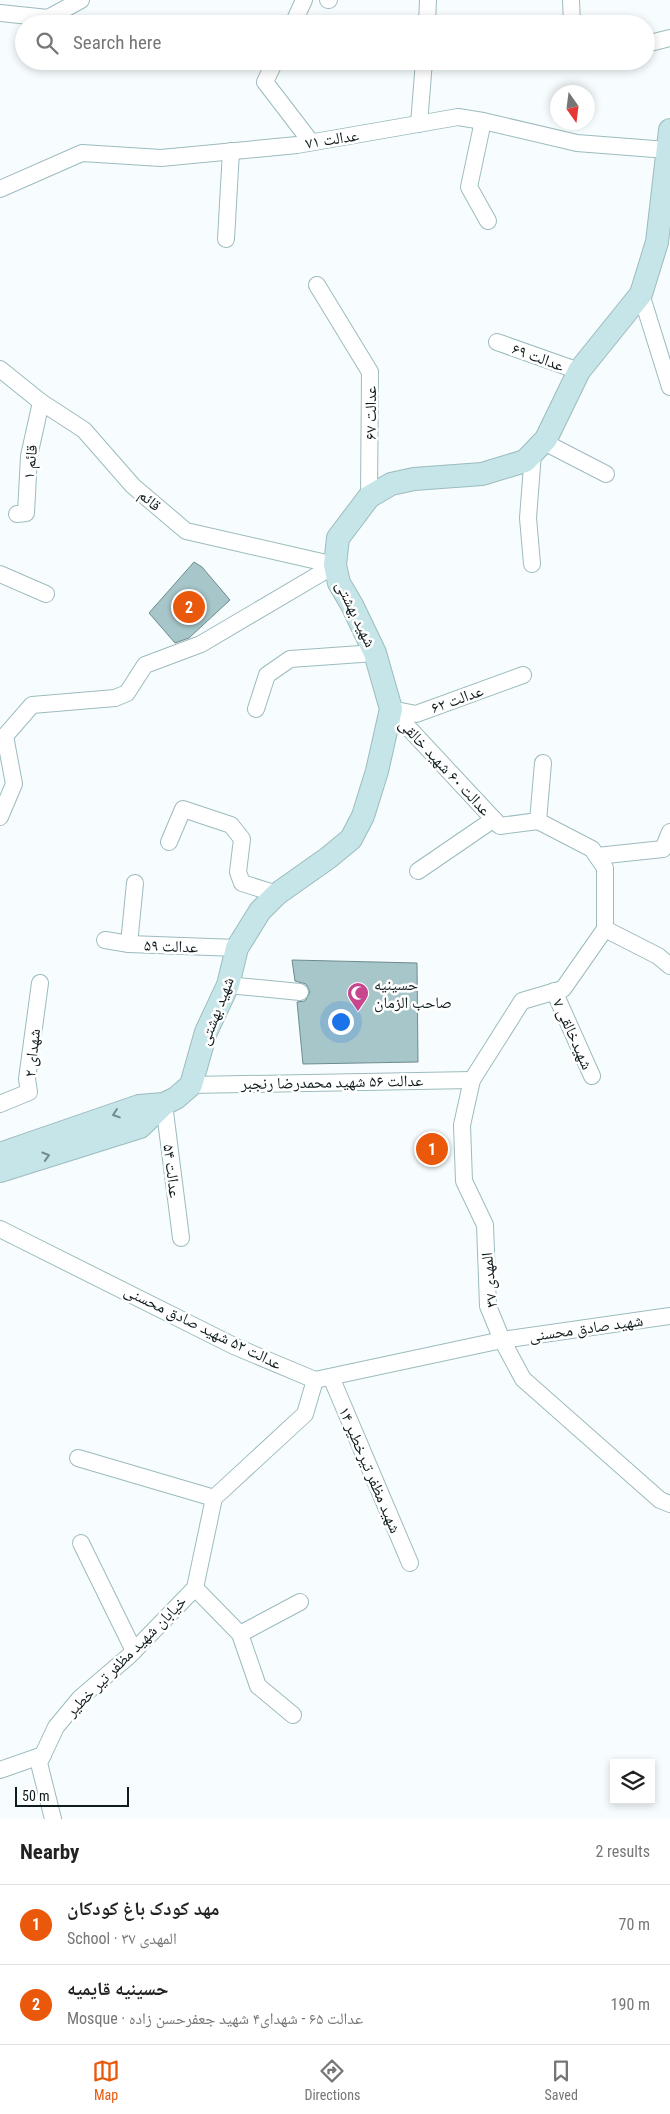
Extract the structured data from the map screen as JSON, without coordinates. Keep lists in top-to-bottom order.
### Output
{
  "streets": {
    "main road": ["شهید بهشتی"],
    "street": [
      "عدالت ۷۱",
      "عدالت ۶۹",
      "عدالت ۶۷",
      "قائم ۱",
      "قائم",
      "عدالت ۶۲",
      "عدالت ۶۰ شهید خالقی",
      "عدالت ۵۹",
      "شهیدخالقی ۷",
      "شهدای ۲",
      "عدالت ۵۶ شهید محمدرضا رنجبر",
      "عدالت ۵۴",
      "المهدی ۳۷",
      "عدالت ۵۲ شهید صادق محسنی",
      "شهید صادق محسنی",
      "شهید مظفر تیرخطیر ۱۴",
      "خیابان شهید مظفر تیر خطیر"
    ]
  },
  "crossings": [
    ["عدالت ۶۷", "شهید بهشتی"],
    ["قائم ۱", "قائم"],
    ["قائم", "شهید بهشتی"],
    ["شهید بهشتی", "عدالت ۶۲"],
    ["شهید بهشتی", "عدالت ۶۰ شهید خالقی"],
    ["شهید بهشتی", "عدالت ۵۹"],
    ["شهید بهشتی", "عدالت ۵۶ شهید محمدرضا رنجبر"],
    ["عدالت ۶۲", "عدالت ۶۰ شهید خالقی"],
    ["شهیدخالقی ۷", "المهدی ۳۷"],
    ["عدالت ۵۶ شهید محمدرضا رنجبر", "المهدی ۳۷"],
    ["المهدی ۳۷", "شهید صادق محسنی"],
    ["عدالت ۵۲ شهید صادق محسنی", "شهید مظفر تیرخطیر ۱۴"]
  ],
  "places": {
    "mosque": ["حسینیه صاحب الزمان"]
  },
  "scale_bar": "50 m",
  "north": "bottom",
  "page": {
    "search": "Search here",
    "pins": ["2", "1"],
    "scale": "50 m",
    "heading": ["Nearby", "2 results"],
    "list": [
      {
        "mark": "1",
        "name": "مهد کودک باغ کودکان",
        "note": "School · المهدی ۳۷",
        "value": "70 m"
      },
      {
        "mark": "2",
        "name": "حسینیه قایمیه",
        "note": "Mosque · عدالت ۶۵ - شهدای۴ شهید جعفرحسن زاده",
        "value": "190 m"
      }
    ],
    "nav": ["Map", "Directions", "Saved"]
  }
}
